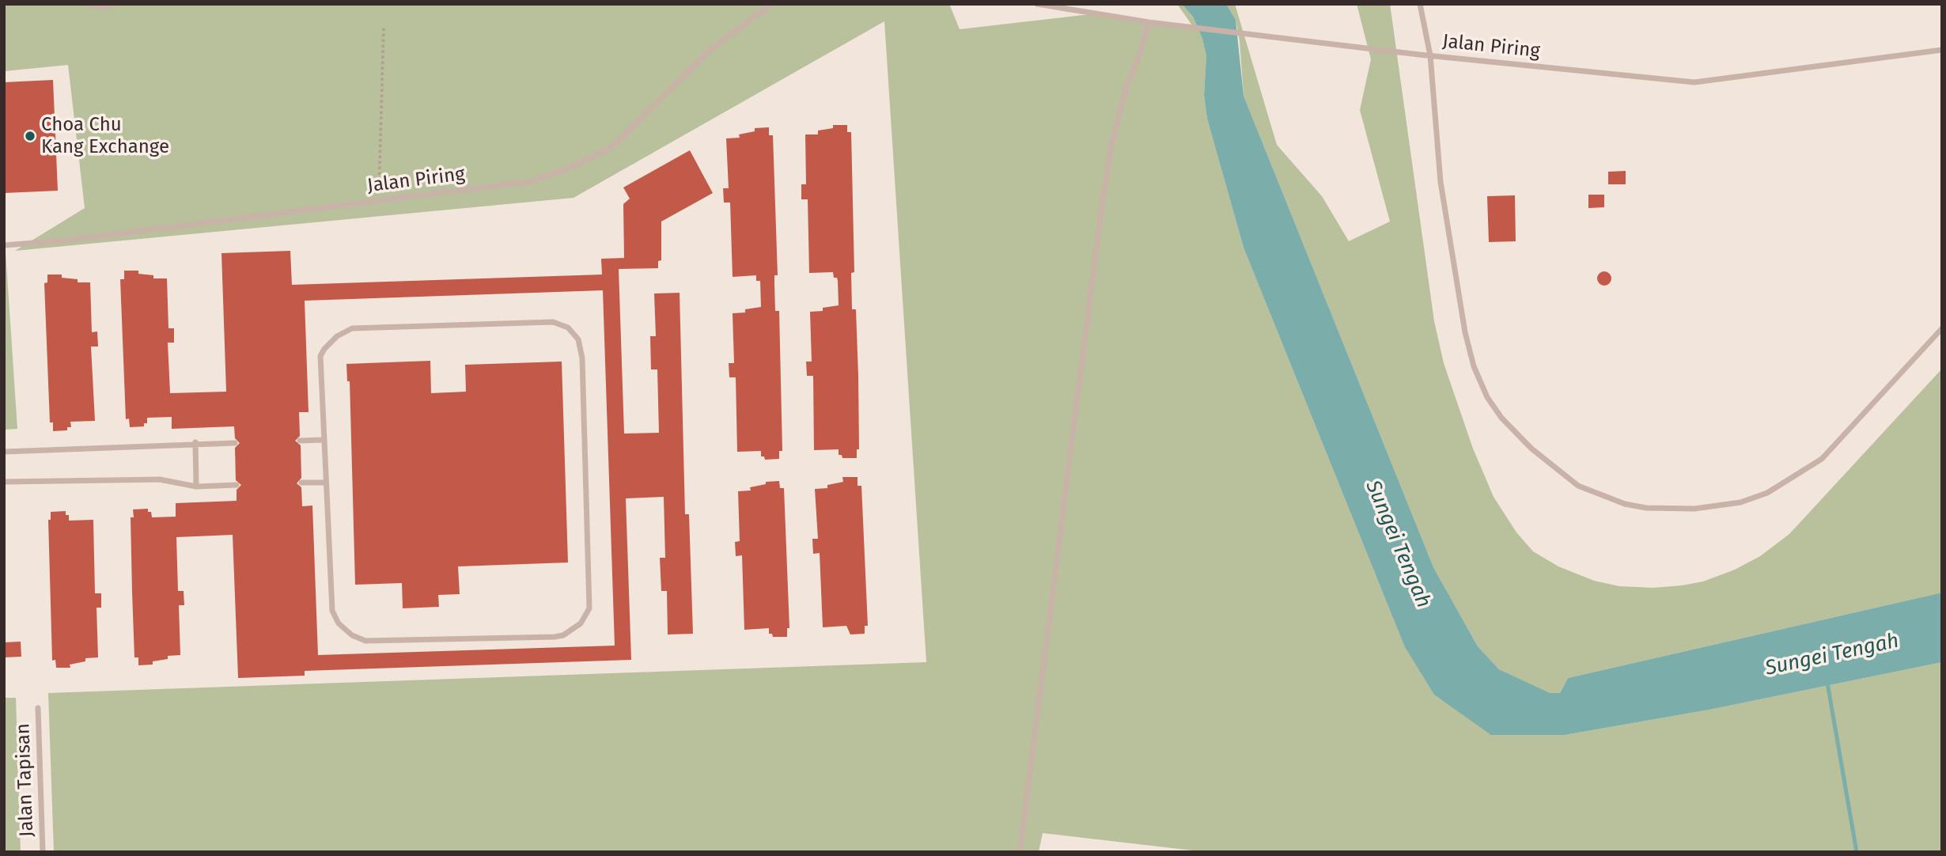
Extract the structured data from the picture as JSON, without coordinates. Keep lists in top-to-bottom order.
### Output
{
  "streets": {
    "lane": ["Jalan Piring", "Jalan Tapisan"]
  },
  "water": ["Sungei Tengah"],
  "places": ["Choa Chu Kang Exchange"]
}
